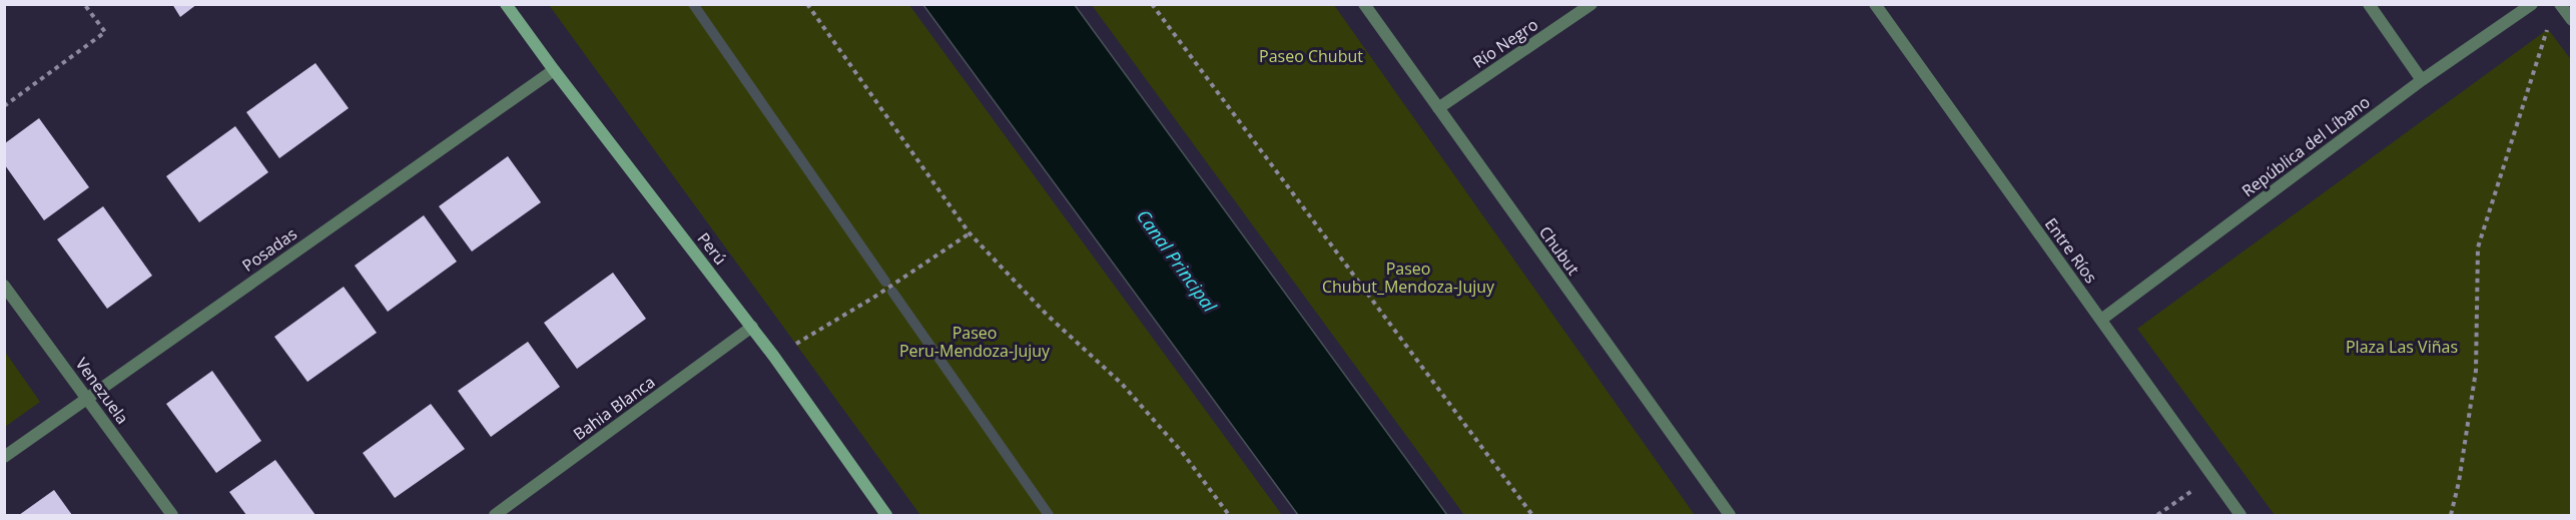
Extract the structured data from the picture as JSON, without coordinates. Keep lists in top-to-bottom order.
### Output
{
  "streets": {
    "main road": ["Perú"],
    "street": [
      "Río Negro",
      "República del Líbano",
      "Posadas",
      "Chubut",
      "Entre Ríos",
      "Venezuela",
      "Bahia Blanca"
    ]
  },
  "crossings": [
    ["Río Negro", "Chubut"],
    ["República del Líbano", "Entre Ríos"],
    ["Perú", "Posadas"],
    ["Perú", "Bahia Blanca"],
    ["Posadas", "Venezuela"]
  ],
  "water": ["Canal Principal"],
  "parks": [
    "Paseo Chubut",
    "Paseo Chubut_Mendoza-Jujuy",
    "Paseo Peru-Mendoza-Jujuy",
    "Plaza Las Viñas"
  ]
}
